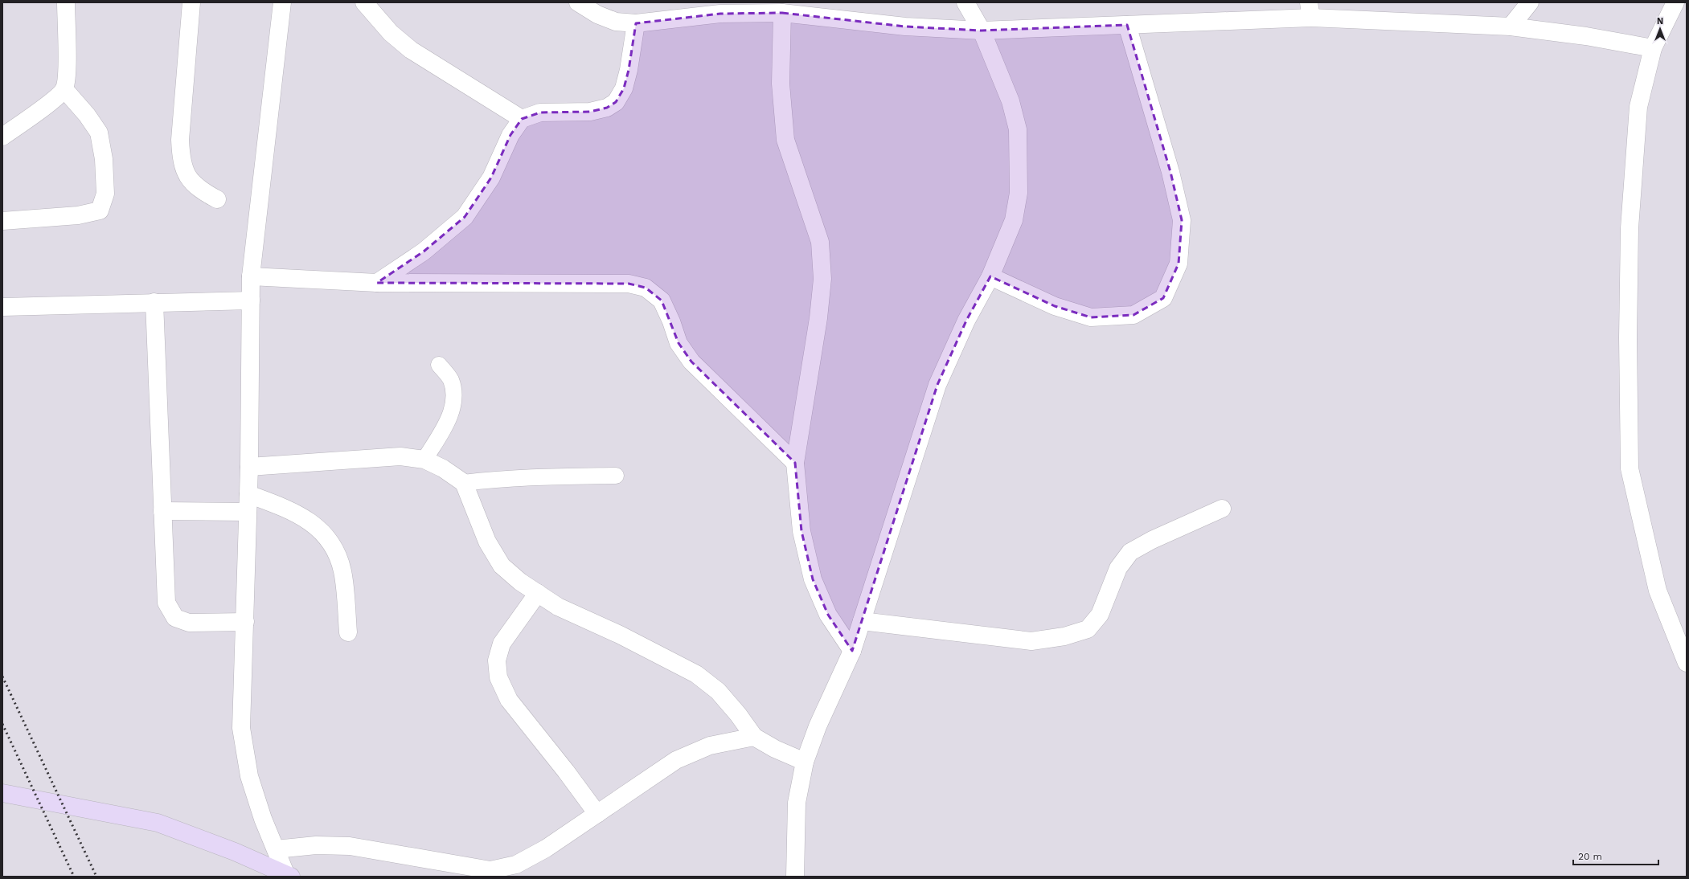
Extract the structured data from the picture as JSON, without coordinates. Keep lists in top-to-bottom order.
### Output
{
  "scale_bar": "20 m",
  "north": "top"
}
